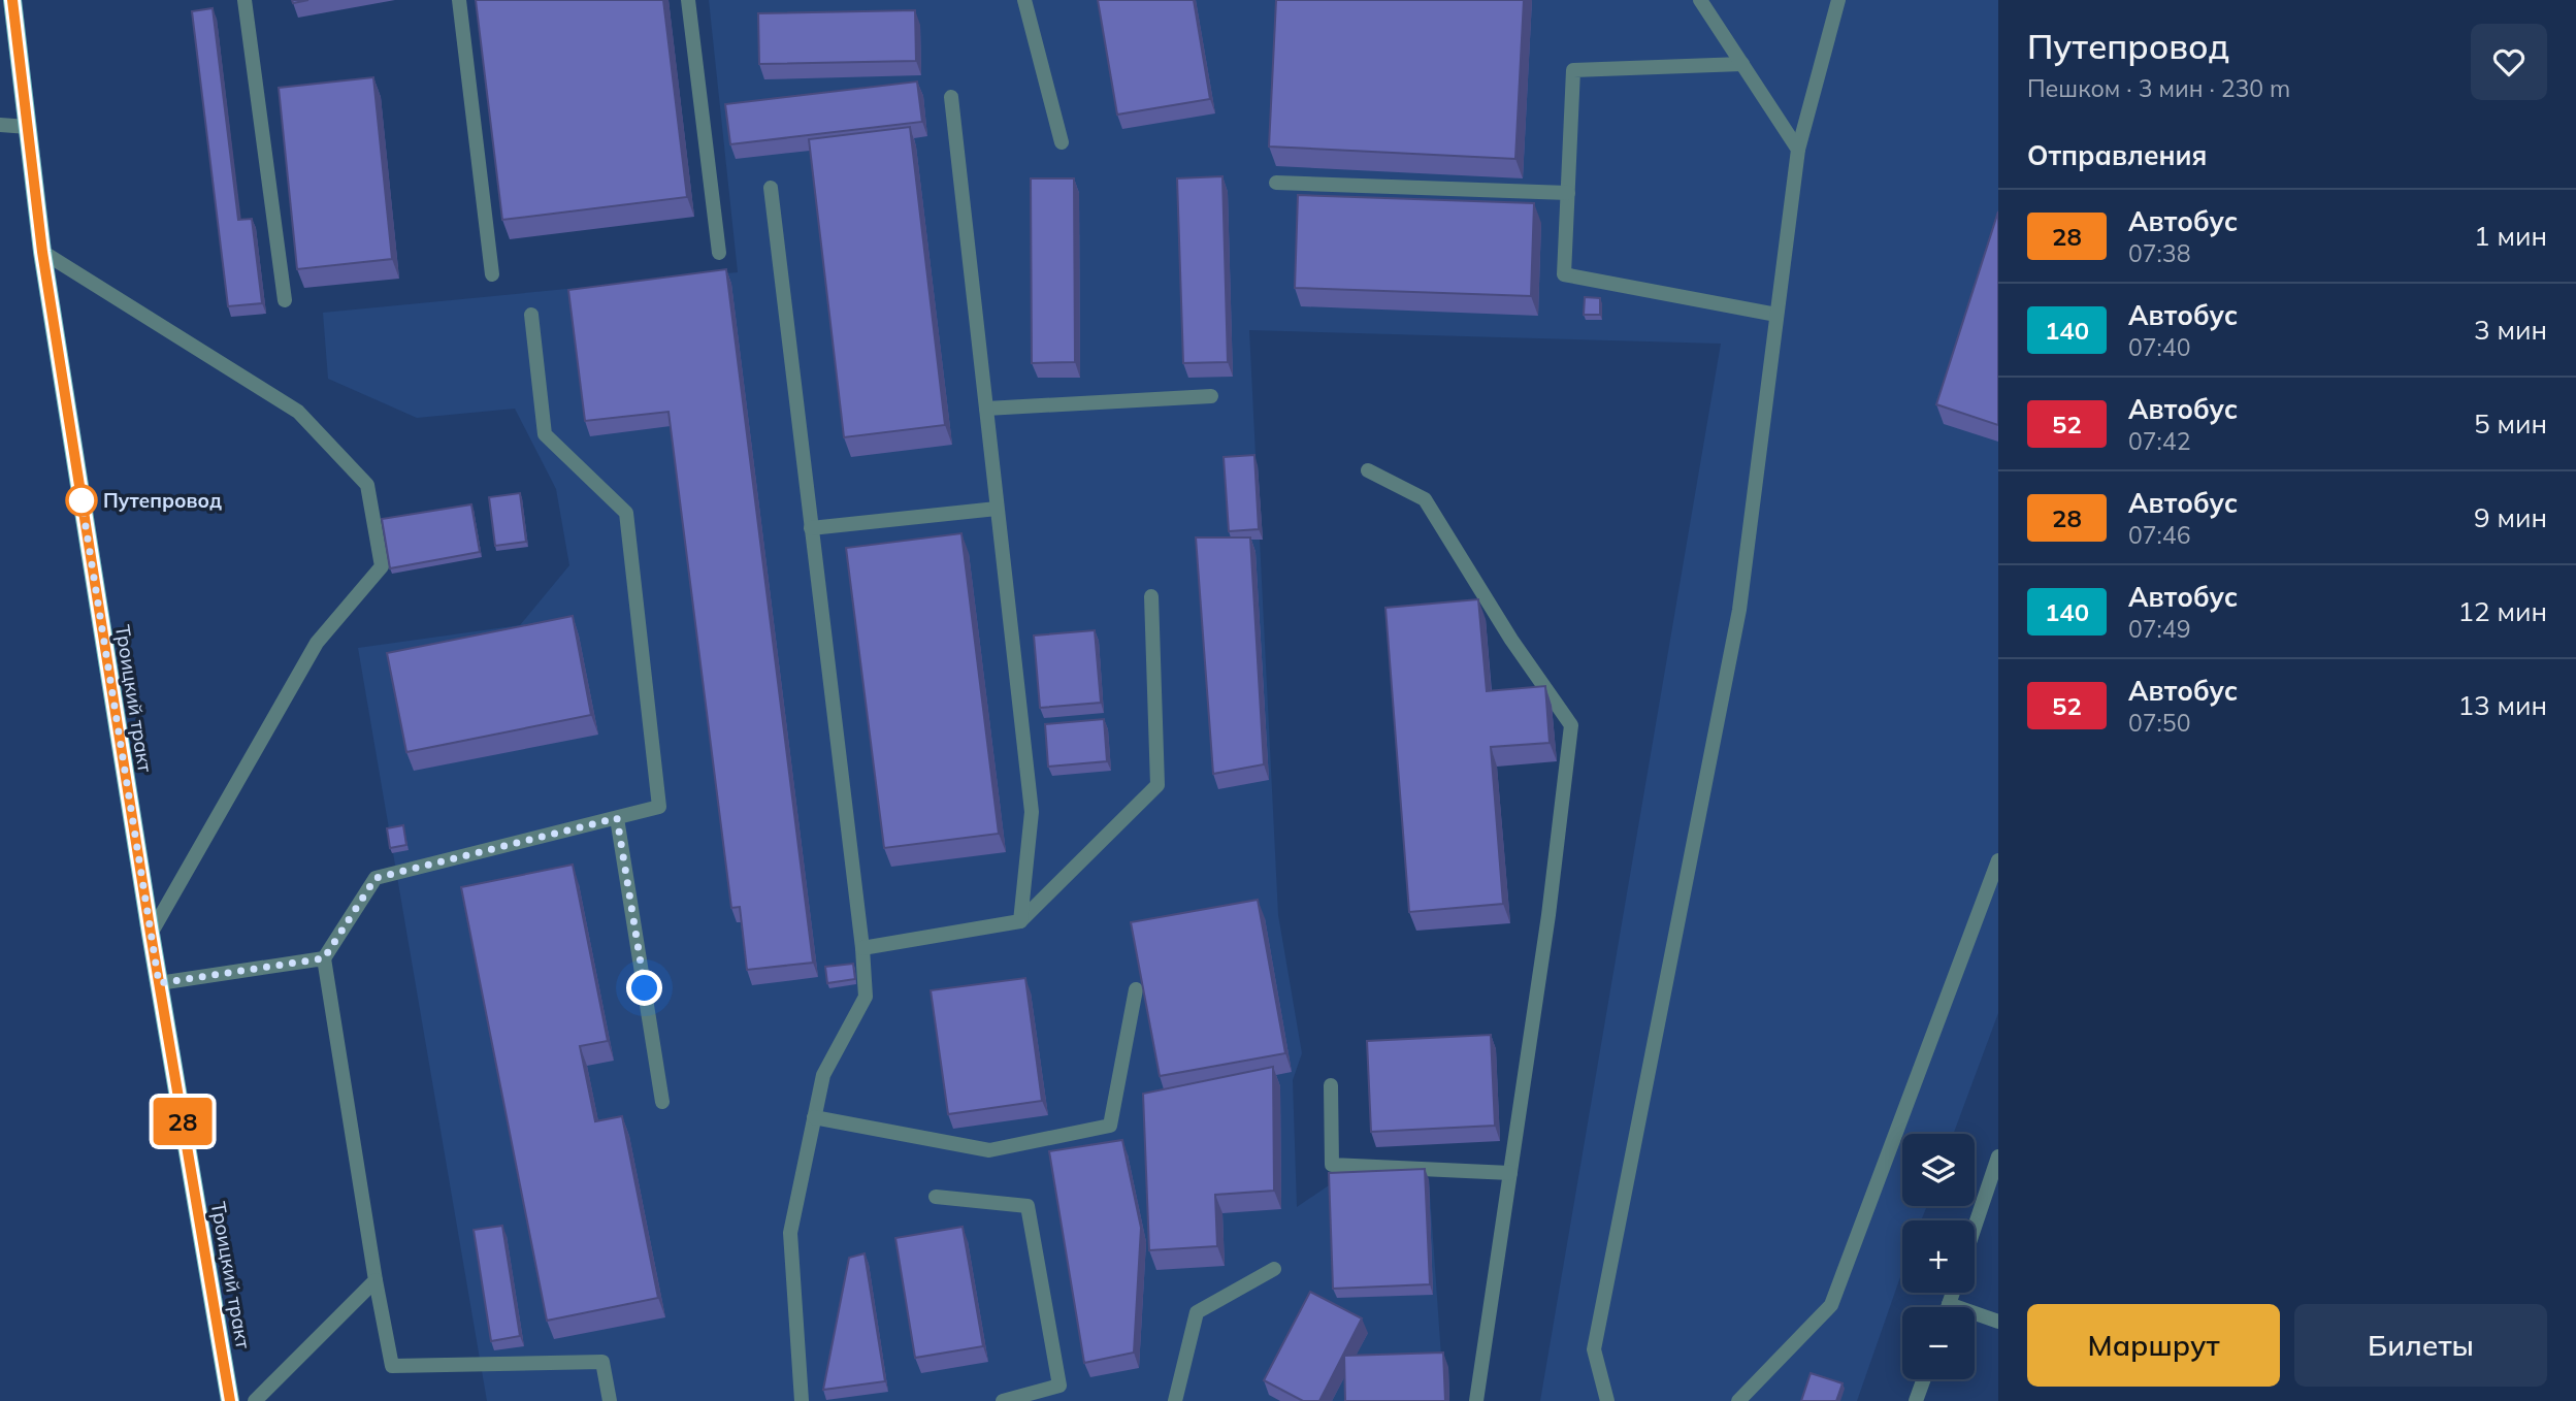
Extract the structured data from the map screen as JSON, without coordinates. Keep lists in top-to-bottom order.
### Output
{
  "streets": {
    "main road": ["Троицкий тракт"]
  },
  "places": ["Путепровод"],
  "lines": ["bus line 28"],
  "page": {
    "on_map": "28",
    "heading": [
      ["Путепровод", "Пешком · 3 мин · 230 m"],
      "Отправления"
    ],
    "list": [
      {
        "mark": "28",
        "name": "Автобус",
        "note": "07:38",
        "value": "1 мин"
      },
      {
        "mark": "140",
        "name": "Автобус",
        "note": "07:40",
        "value": "3 мин"
      },
      {
        "mark": "52",
        "name": "Автобус",
        "note": "07:42",
        "value": "5 мин"
      },
      {
        "mark": "28",
        "name": "Автобус",
        "note": "07:46",
        "value": "9 мин"
      },
      {
        "mark": "140",
        "name": "Автобус",
        "note": "07:49",
        "value": "12 мин"
      },
      {
        "mark": "52",
        "name": "Автобус",
        "note": "07:50",
        "value": "13 мин"
      }
    ],
    "map_buttons": ["+", "−"],
    "buttons": ["Маршрут", "Билеты"]
  }
}
